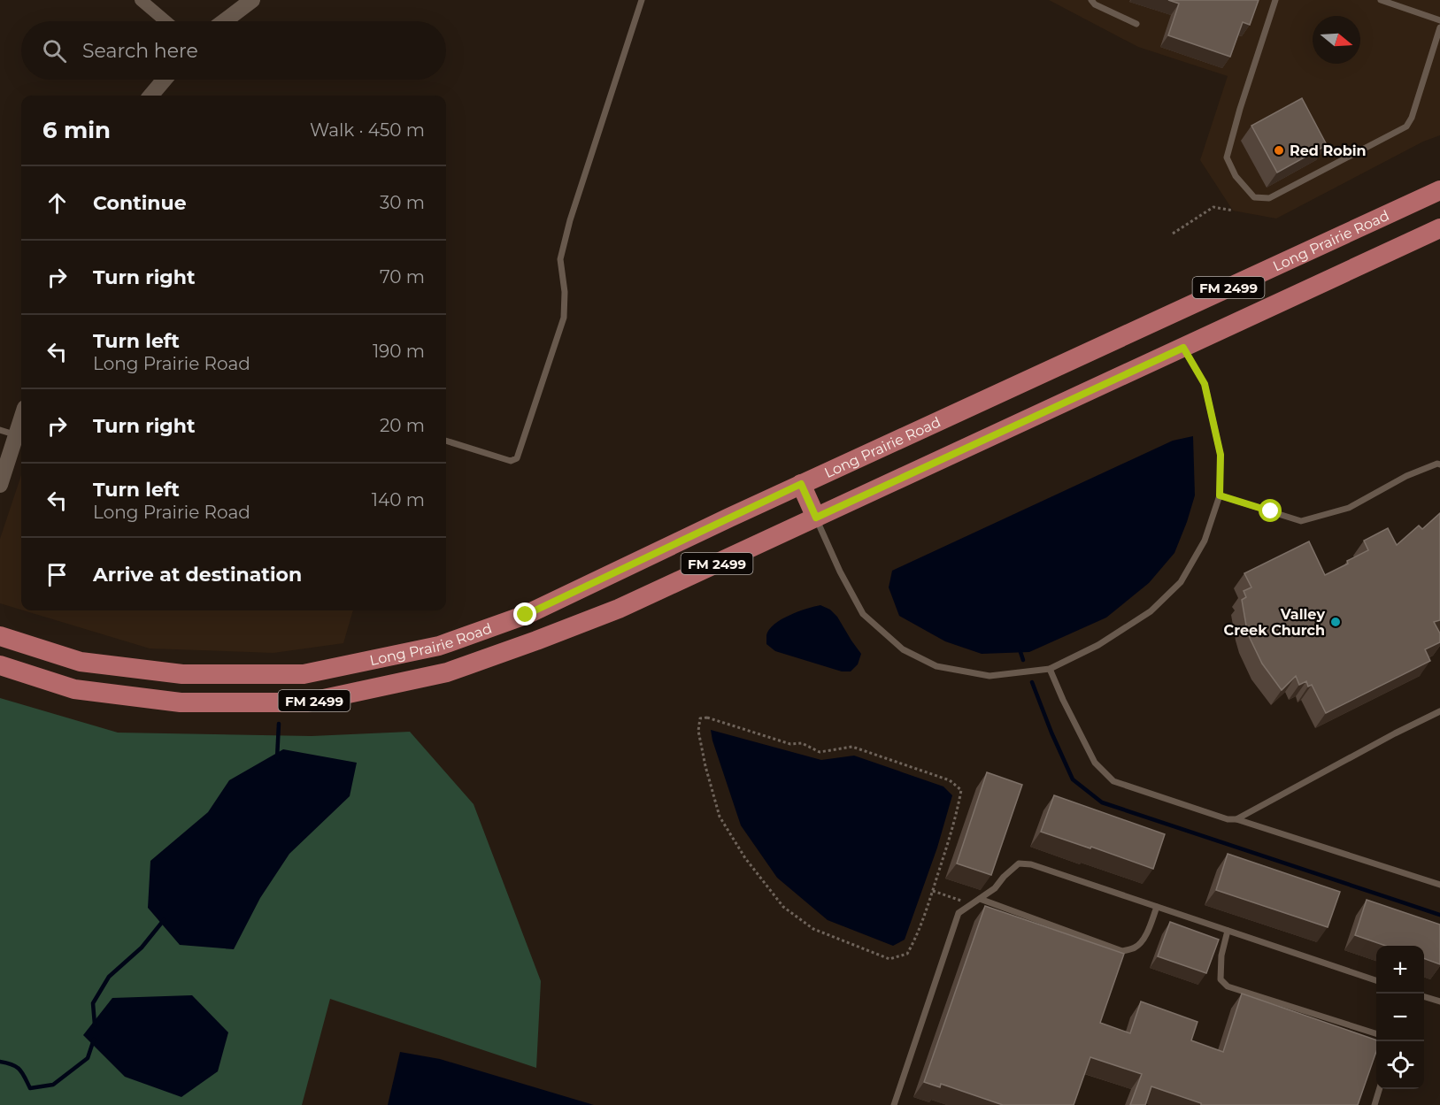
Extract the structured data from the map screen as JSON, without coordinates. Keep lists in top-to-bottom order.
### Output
{
  "streets": {
    "main road": ["Long Prairie Road", "FM 2499"]
  },
  "places": ["Red Robin", "Valley Creek Church"],
  "north": "right",
  "page": {
    "search": "Search here",
    "heading": ["6 min", "Walk · 450 m"],
    "list": [
      ["Continue", "30 m"],
      ["Turn right", "70 m"],
      ["Turn left", "Long Prairie Road", "190 m"],
      ["Turn right", "20 m"],
      ["Turn left", "Long Prairie Road", "140 m"],
      "Arrive at destination"
    ],
    "map_buttons": ["+", "−"]
  }
}
